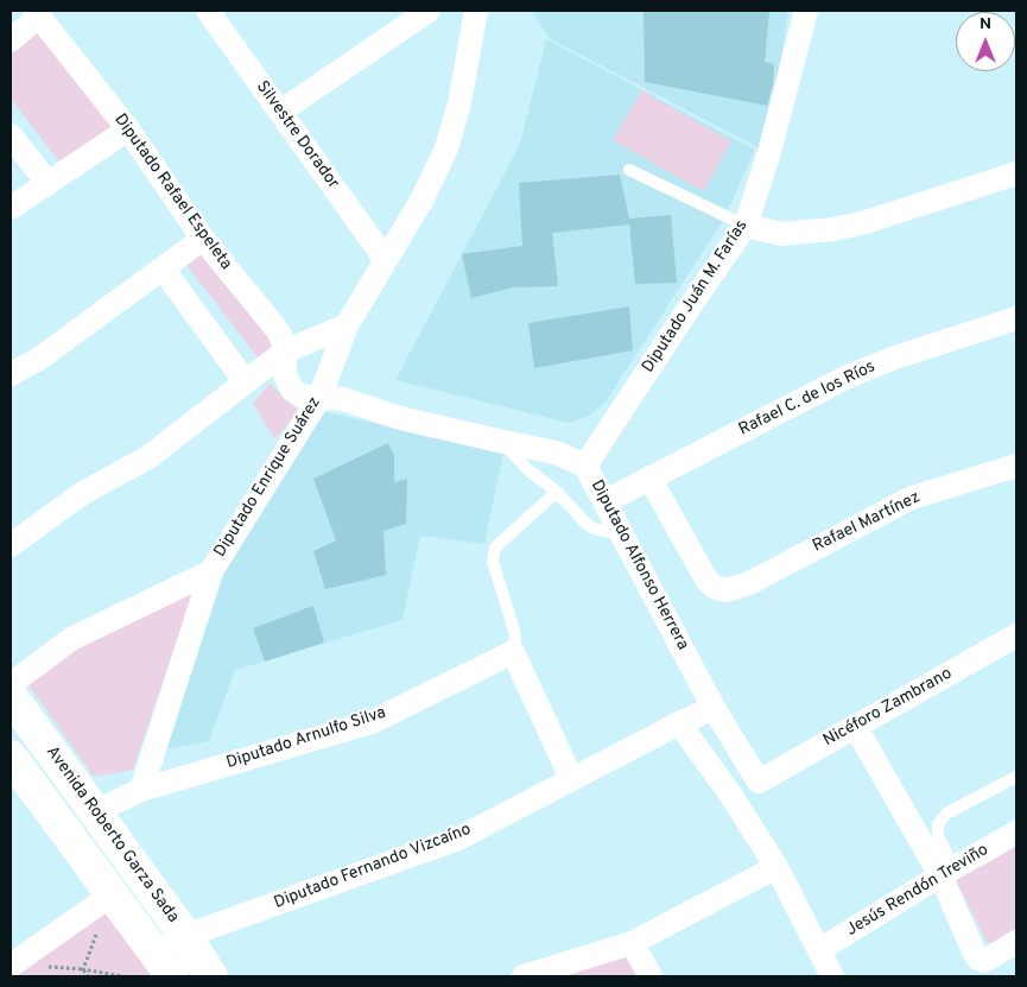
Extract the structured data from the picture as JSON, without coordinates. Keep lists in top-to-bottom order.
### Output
{
  "streets": {
    "street": [
      "Silvestre Dorador",
      "Diputado Rafael Espeleta",
      "Diputado Juán M. Farías",
      "Rafael C. de los Ríos",
      "Diputado Enrique Suárez",
      "Rafael Martínez",
      "Diputado Alfonso Herrera",
      "Nicéforo Zambrano",
      "Diputado Arnulfo Silva",
      "Avenida Roberto Garza Sada",
      "Diputado Fernando Vizcaíno",
      "Jesús Rendón Treviño"
    ]
  },
  "crossings": [
    ["Silvestre Dorador", "Diputado Enrique Suárez"],
    ["Diputado Rafael Espeleta", "Diputado Enrique Suárez"],
    ["Diputado Rafael Espeleta", "Diputado Alfonso Herrera"],
    ["Diputado Juán M. Farías", "Diputado Alfonso Herrera"],
    ["Rafael C. de los Ríos", "Rafael Martínez"],
    ["Rafael C. de los Ríos", "Diputado Alfonso Herrera"],
    ["Diputado Enrique Suárez", "Diputado Alfonso Herrera"],
    ["Diputado Enrique Suárez", "Diputado Arnulfo Silva"],
    ["Diputado Alfonso Herrera", "Nicéforo Zambrano"],
    ["Diputado Alfonso Herrera", "Diputado Fernando Vizcaíno"],
    ["Diputado Arnulfo Silva", "Avenida Roberto Garza Sada"],
    ["Avenida Roberto Garza Sada", "Diputado Fernando Vizcaíno"]
  ],
  "north": "top"
}
